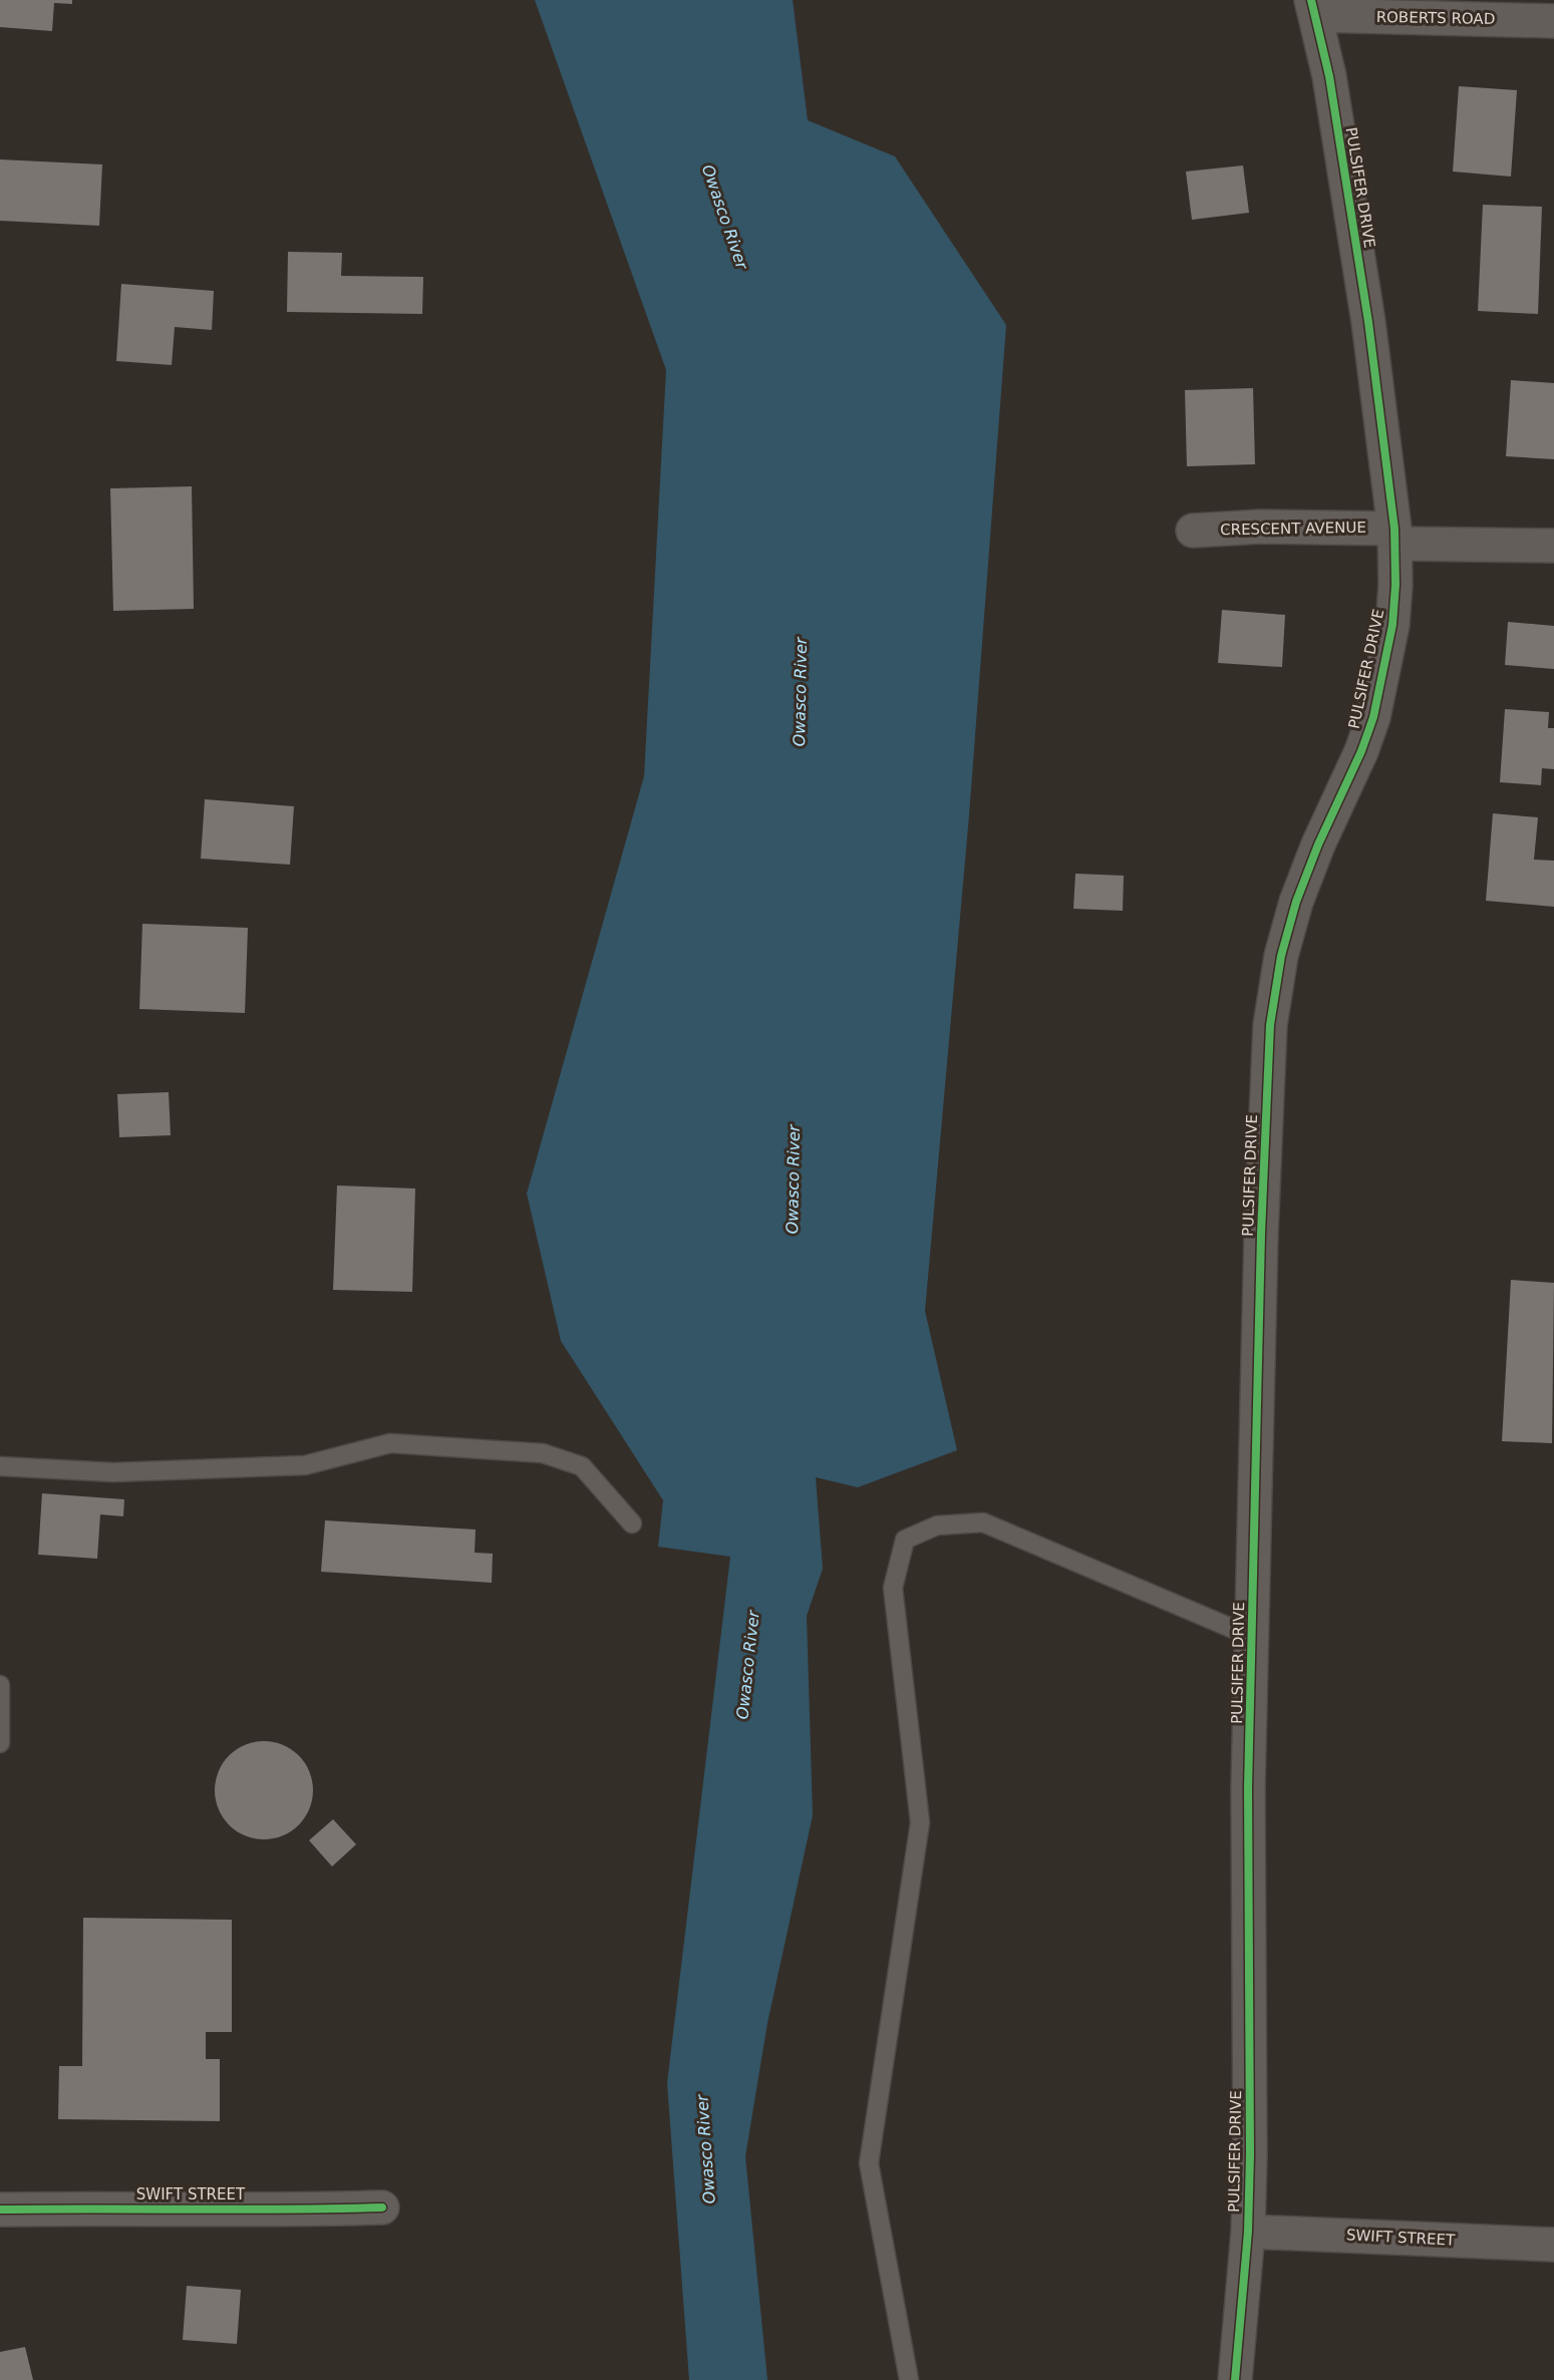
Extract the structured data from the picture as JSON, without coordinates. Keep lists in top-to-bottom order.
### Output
{
  "streets": {
    "street": [
      "ROBERTS ROAD",
      "PULSIFER DRIVE",
      "CRESCENT AVENUE",
      "SWIFT STREET"
    ]
  },
  "crossings": [
    ["ROBERTS ROAD", "PULSIFER DRIVE"],
    ["PULSIFER DRIVE", "CRESCENT AVENUE"],
    ["PULSIFER DRIVE", "SWIFT STREET"]
  ],
  "water": ["Owasco River"]
}
